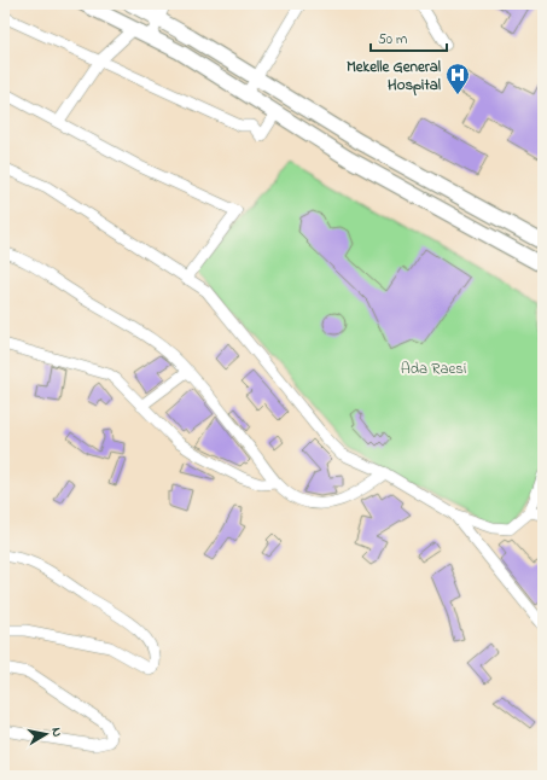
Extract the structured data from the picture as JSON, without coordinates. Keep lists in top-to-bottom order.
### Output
{
  "parks": ["Ada Raesi"],
  "places": {
    "hospital": ["Mekelle General Hospital"]
  },
  "scale_bar": "50 m",
  "north": "right"
}
